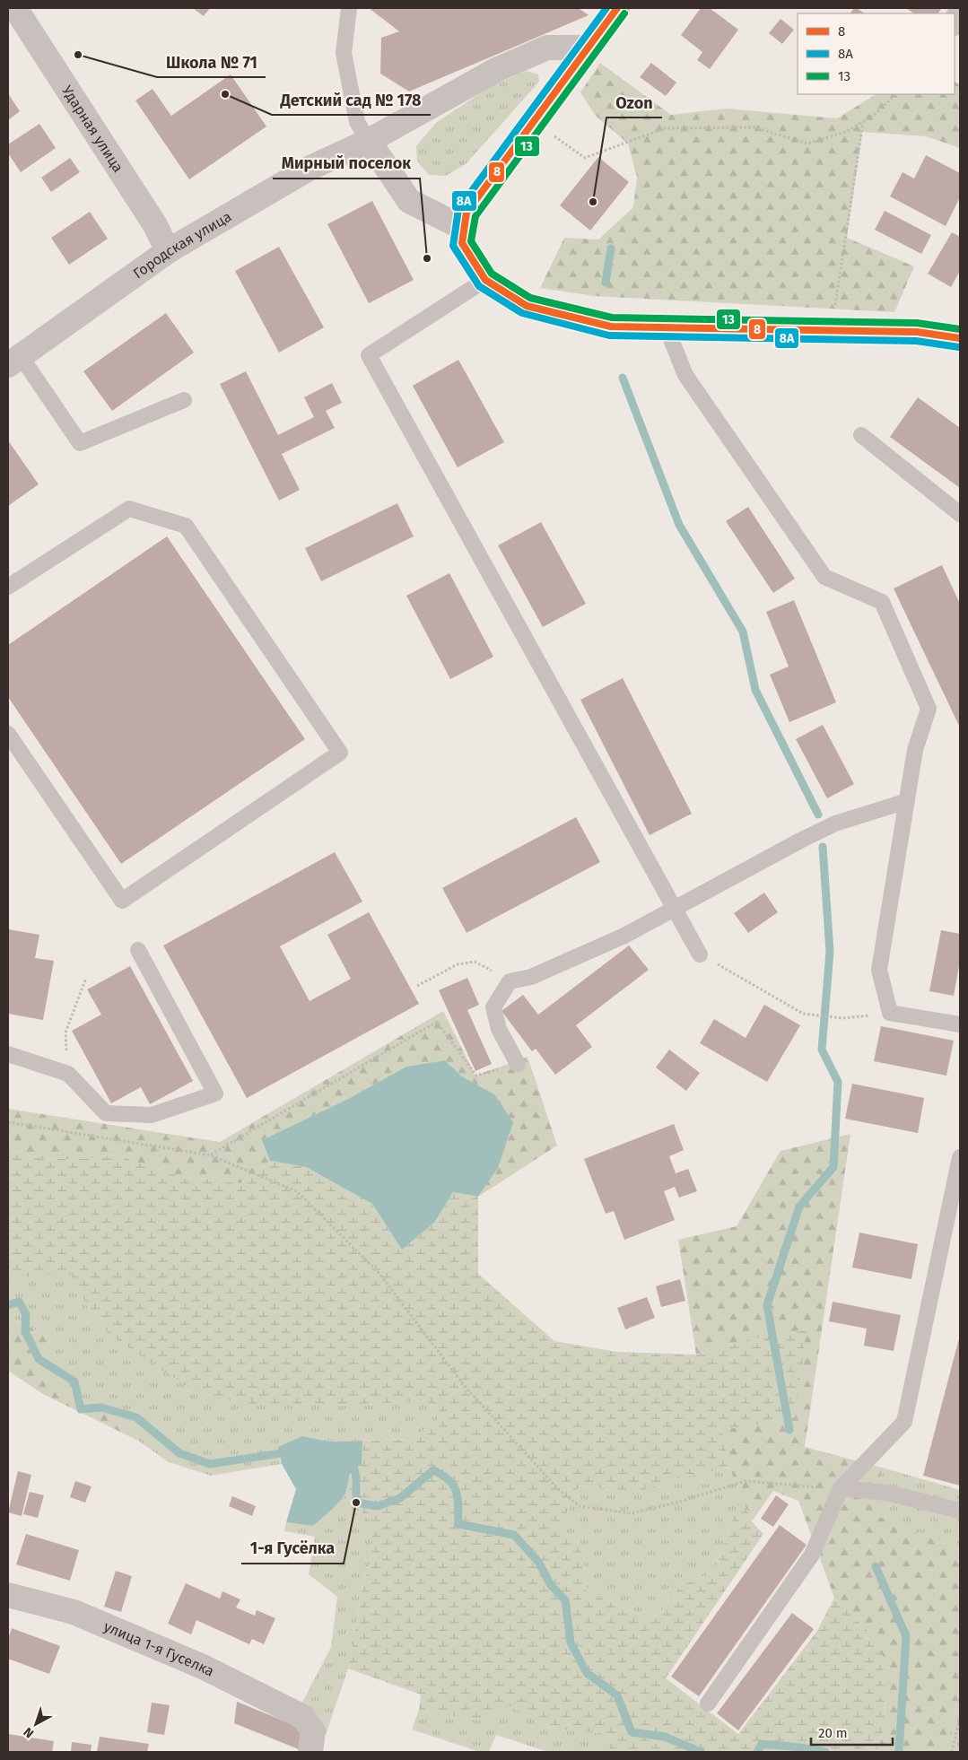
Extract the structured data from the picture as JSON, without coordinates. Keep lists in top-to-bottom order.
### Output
{
  "streets": {
    "street": ["Ударная улица", "Городская улица", "улица 1-я Гуселка"]
  },
  "crossings": [
    ["Ударная улица", "Городская улица"]
  ],
  "places": [
    "Школа № 71",
    "Детский сад № 178",
    "Ozon",
    "Мирный поселок",
    "1-я Гусёлка"
  ],
  "lines": ["transit line 8", "transit line 8А", "transit line 13"],
  "legend": ["8", "8А", "13"],
  "scale_bar": "20 m",
  "north": "bottom left"
}
